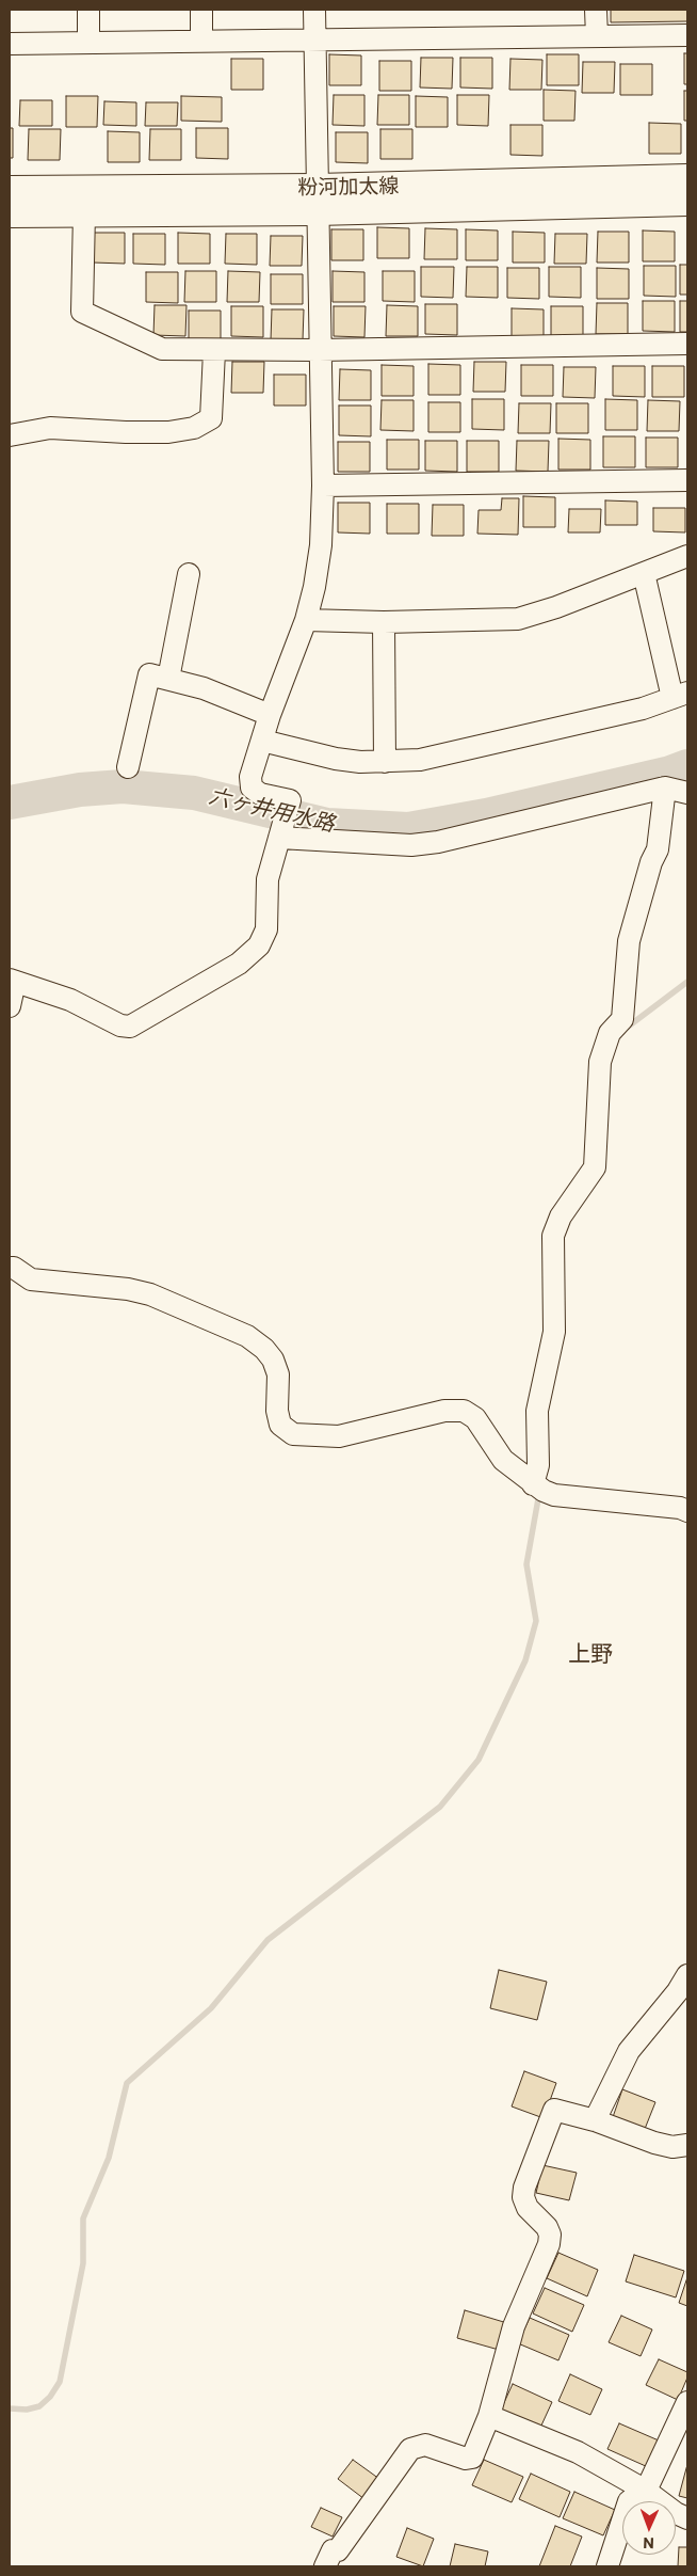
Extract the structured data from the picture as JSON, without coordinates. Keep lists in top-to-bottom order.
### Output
{
  "streets": {
    "main road": ["粉河加太線"]
  },
  "districts": ["上野"],
  "water": ["六ヶ井用水路"],
  "north": "bottom"
}
